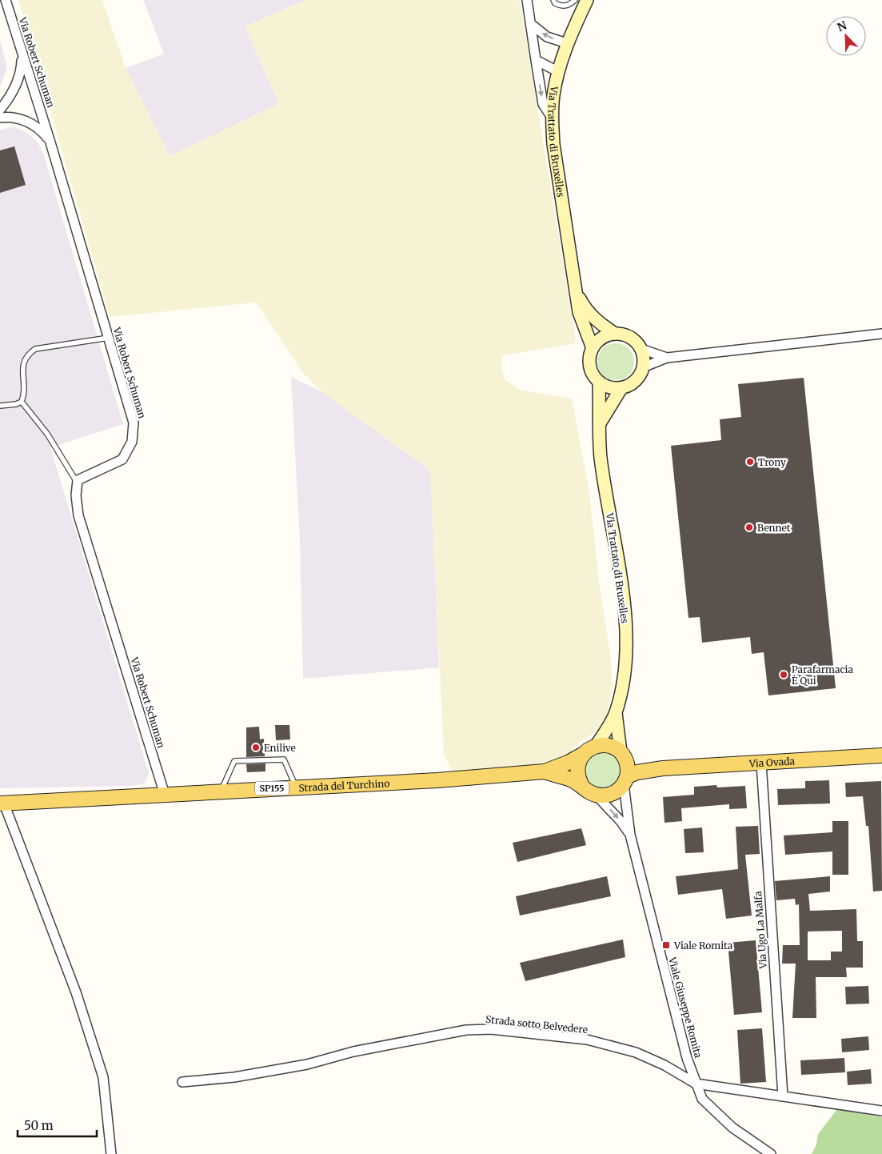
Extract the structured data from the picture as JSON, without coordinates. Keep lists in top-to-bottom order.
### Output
{
  "streets": {
    "main road": [
      "Via Trattato di Bruxelles",
      "Via Ovada",
      "Strada del Turchino",
      "SP155"
    ],
    "street": [
      "Via Robert Schuman",
      "Via Ugo La Malfa",
      "Viale Giuseppe Romita",
      "Strada sotto Belvedere"
    ]
  },
  "crossings": [
    ["Via Robert Schuman", "Strada del Turchino"],
    ["Via Trattato di Bruxelles", "Via Ovada"],
    ["Via Trattato di Bruxelles", "Strada del Turchino"],
    ["Via Trattato di Bruxelles", "Viale Giuseppe Romita"],
    ["Via Ovada", "Strada del Turchino"],
    ["Via Ovada", "Via Ugo La Malfa"],
    ["Via Ovada", "Viale Giuseppe Romita"],
    ["Strada del Turchino", "Viale Giuseppe Romita"],
    ["Via Ugo La Malfa", "Strada sotto Belvedere"],
    ["Viale Giuseppe Romita", "Strada sotto Belvedere"]
  ],
  "places": {
    "other": [
      "Trony",
      "Bennet",
      "Parafarmacia È Qui",
      "Enilive"
    ],
    "transit": ["Viale Romita"]
  },
  "scale_bar": "50 m",
  "north": "top left"
}
